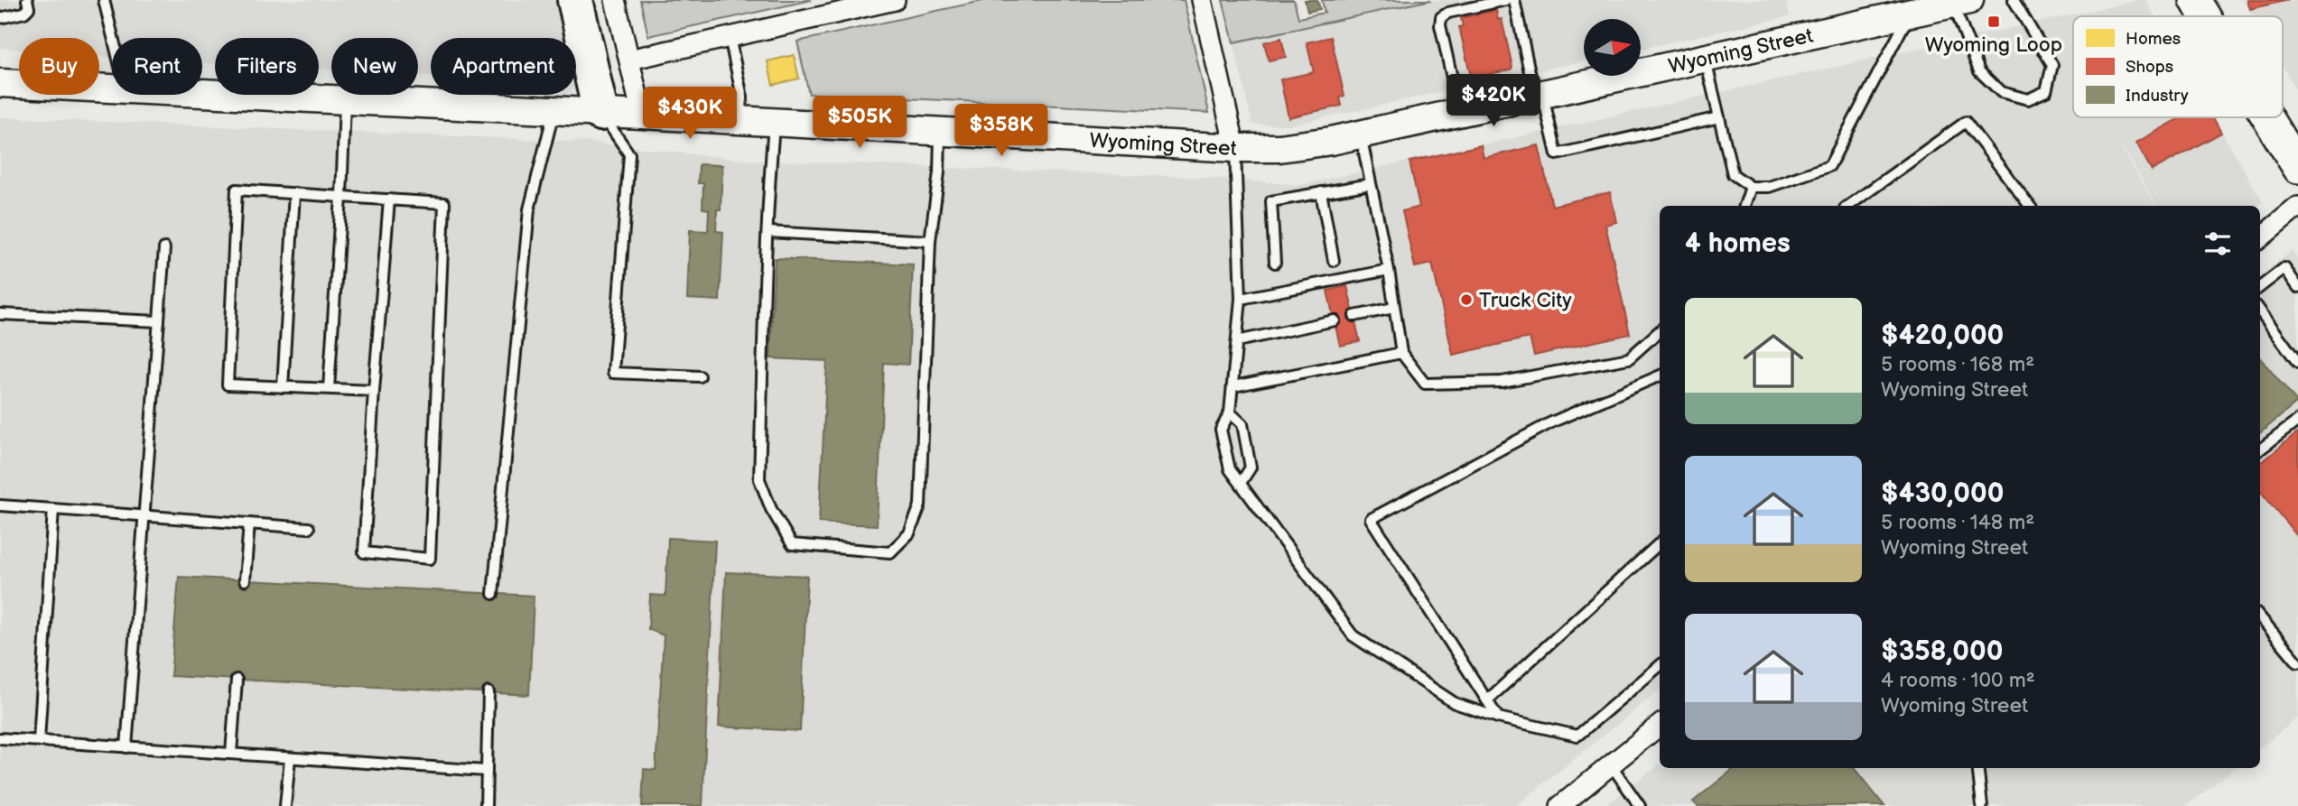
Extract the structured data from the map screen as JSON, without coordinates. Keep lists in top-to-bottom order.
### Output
{
  "streets": {
    "main road": ["Wyoming Street"]
  },
  "places": {
    "transit": ["Wyoming Loop"],
    "other": ["Truck City"]
  },
  "legend": ["Homes", "Shops", "Industry"],
  "north": "right",
  "page": {
    "chip": [
      "Buy",
      "Rent",
      "Filters",
      "New",
      "Apartment"
    ],
    "price": [
      "$420K",
      "$430K",
      "$505K",
      "$358K"
    ],
    "heading": "4 homes",
    "list": [
      {
        "name": "$420,000",
        "note": "5 rooms · 168 m² · Wyoming Street"
      },
      {
        "name": "$430,000",
        "note": "5 rooms · 148 m² · Wyoming Street"
      },
      {
        "name": "$358,000",
        "note": "4 rooms · 100 m² · Wyoming Street"
      }
    ]
  }
}
